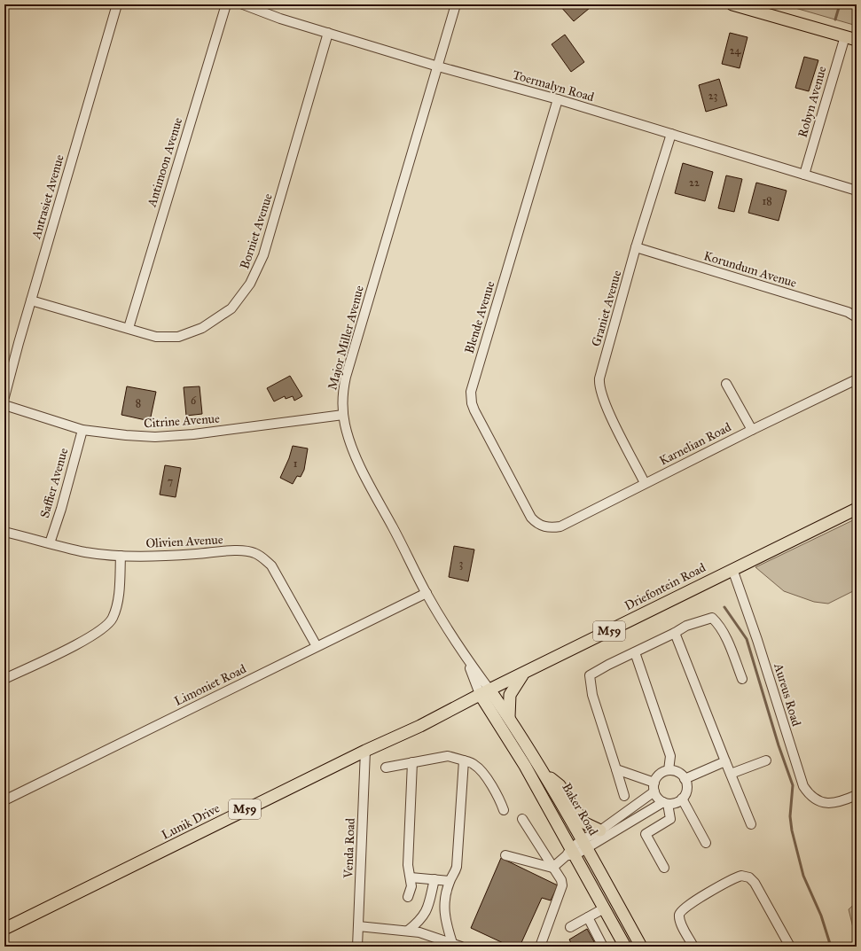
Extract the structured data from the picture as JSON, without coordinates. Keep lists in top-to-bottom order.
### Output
{
  "streets": {
    "main road": [
      "Driefontein Road",
      "M59",
      "Baker Road",
      "Lunik Drive"
    ],
    "street": [
      "Toermalyn Road",
      "Robyn Avenue",
      "Antimoon Avenue",
      "Antrasiet Avenue",
      "Borniet Avenue",
      "Korundum Avenue",
      "Graniet Avenue",
      "Blende Avenue",
      "Major Miller Avenue",
      "Citrine Avenue",
      "Karnelian Road",
      "Saffier Avenue",
      "Olivien Avenue",
      "Limoniet Road",
      "Aureus Road",
      "Venda Road"
    ]
  },
  "crossings": [
    ["Toermalyn Road", "Robyn Avenue"],
    ["Toermalyn Road", "Borniet Avenue"],
    ["Toermalyn Road", "Graniet Avenue"],
    ["Toermalyn Road", "Blende Avenue"],
    ["Toermalyn Road", "Major Miller Avenue"],
    ["Antimoon Avenue", "Borniet Avenue"],
    ["Antrasiet Avenue", "Borniet Avenue"],
    ["Korundum Avenue", "Graniet Avenue"],
    ["Graniet Avenue", "Karnelian Road"],
    ["Blende Avenue", "Karnelian Road"],
    ["Major Miller Avenue", "Citrine Avenue"],
    ["Major Miller Avenue", "Driefontein Road"],
    ["Major Miller Avenue", "Limoniet Road"],
    ["Major Miller Avenue", "Baker Road"],
    ["Major Miller Avenue", "Lunik Drive"],
    ["Citrine Avenue", "Saffier Avenue"],
    ["Saffier Avenue", "Olivien Avenue"],
    ["Olivien Avenue", "Limoniet Road"],
    ["Driefontein Road", "Aureus Road"],
    ["Driefontein Road", "Baker Road"],
    ["Driefontein Road", "Lunik Drive"],
    ["Baker Road", "Lunik Drive"],
    ["Lunik Drive", "Venda Road"]
  ],
  "house_numbers": [
    "24",
    "23",
    "22",
    "18",
    "6",
    "8",
    "1",
    "7",
    "3"
  ]
}
